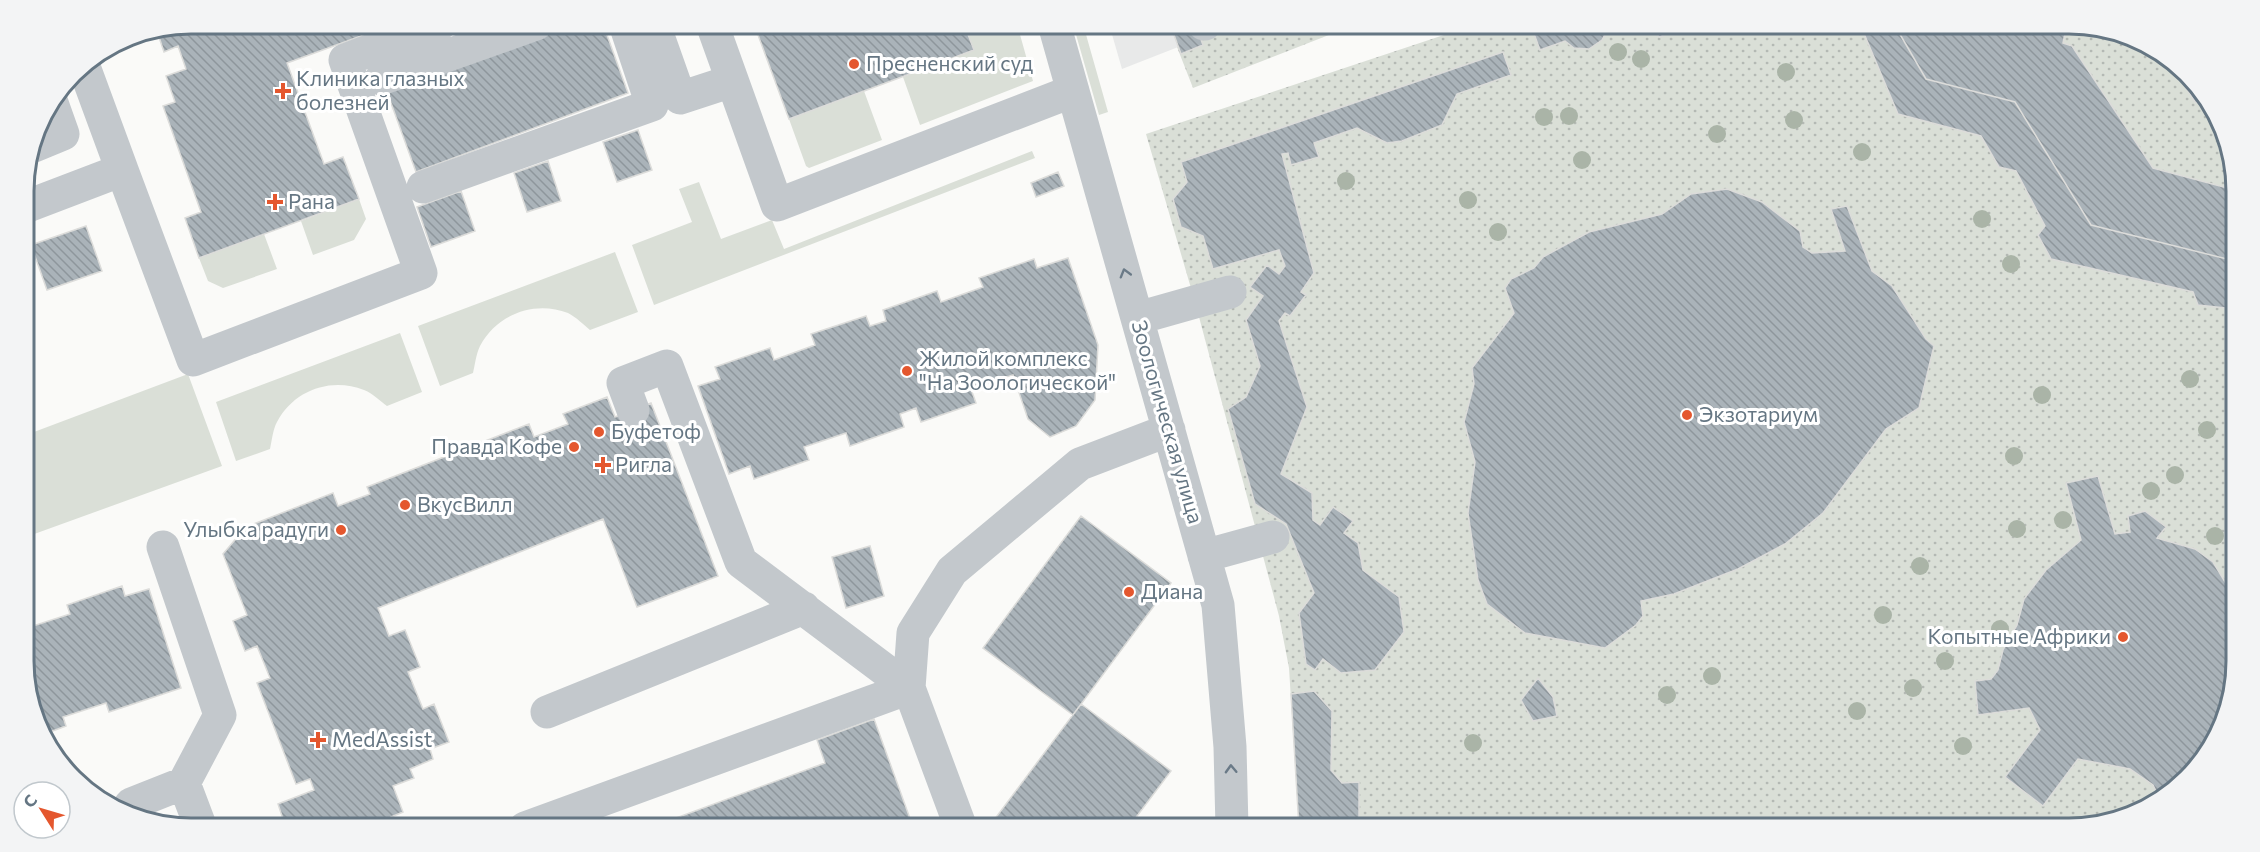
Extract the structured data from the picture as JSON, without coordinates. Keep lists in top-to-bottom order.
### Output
{
  "streets": {
    "street": ["Зоологическая улица"]
  },
  "one_way": ["Зоологическая улица"],
  "places": {
    "other": [
      "Пресненский суд",
      "Жилой комплекс \"На Зоологической\"",
      "Экзотариум",
      "Буфетоф",
      "Правда Кофе",
      "ВкусВилл",
      "Улыбка радуги",
      "Диана",
      "Копытные Африки"
    ],
    "health": [
      "Клиника глазных болезней",
      "Рана",
      "Ригла",
      "MedAssist"
    ]
  },
  "north": "top left"
}
